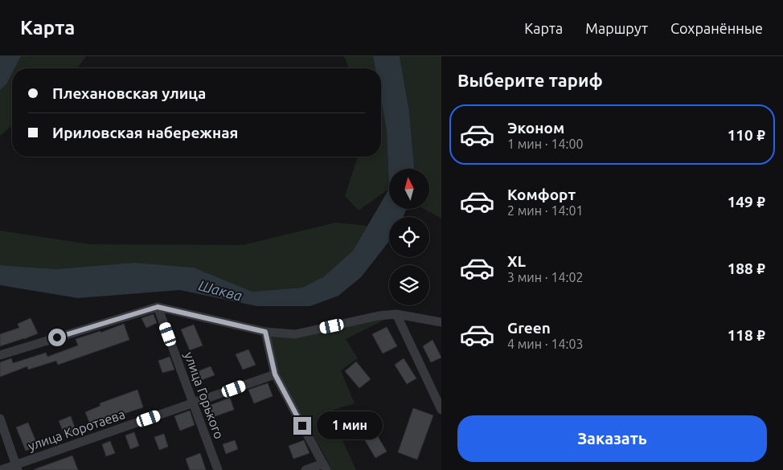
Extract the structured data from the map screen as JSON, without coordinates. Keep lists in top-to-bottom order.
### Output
{
  "streets": {
    "street": ["улица Горького", "улица Коротаева"]
  },
  "crossings": [
    ["улица Горького", "улица Коротаева"]
  ],
  "water": ["Шаква"],
  "north": "top",
  "page": {
    "header": "Карта",
    "nav": ["Карта", "Маршрут", "Сохранённые"],
    "heading": "Выберите тариф",
    "banner": ["Плехановская улица", "Ириловская набережная"],
    "list": [
      {
        "name": "Эконом",
        "note": "1 мин · 14:00",
        "value": "110 ₽"
      },
      {
        "name": "Комфорт",
        "note": "2 мин · 14:01",
        "value": "149 ₽"
      },
      {
        "name": "XL",
        "note": "3 мин · 14:02",
        "value": "188 ₽"
      },
      {
        "name": "Green",
        "note": "4 мин · 14:03",
        "value": "118 ₽"
      }
    ],
    "buttons": "Заказать",
    "bubble": "1 мин"
  }
}
